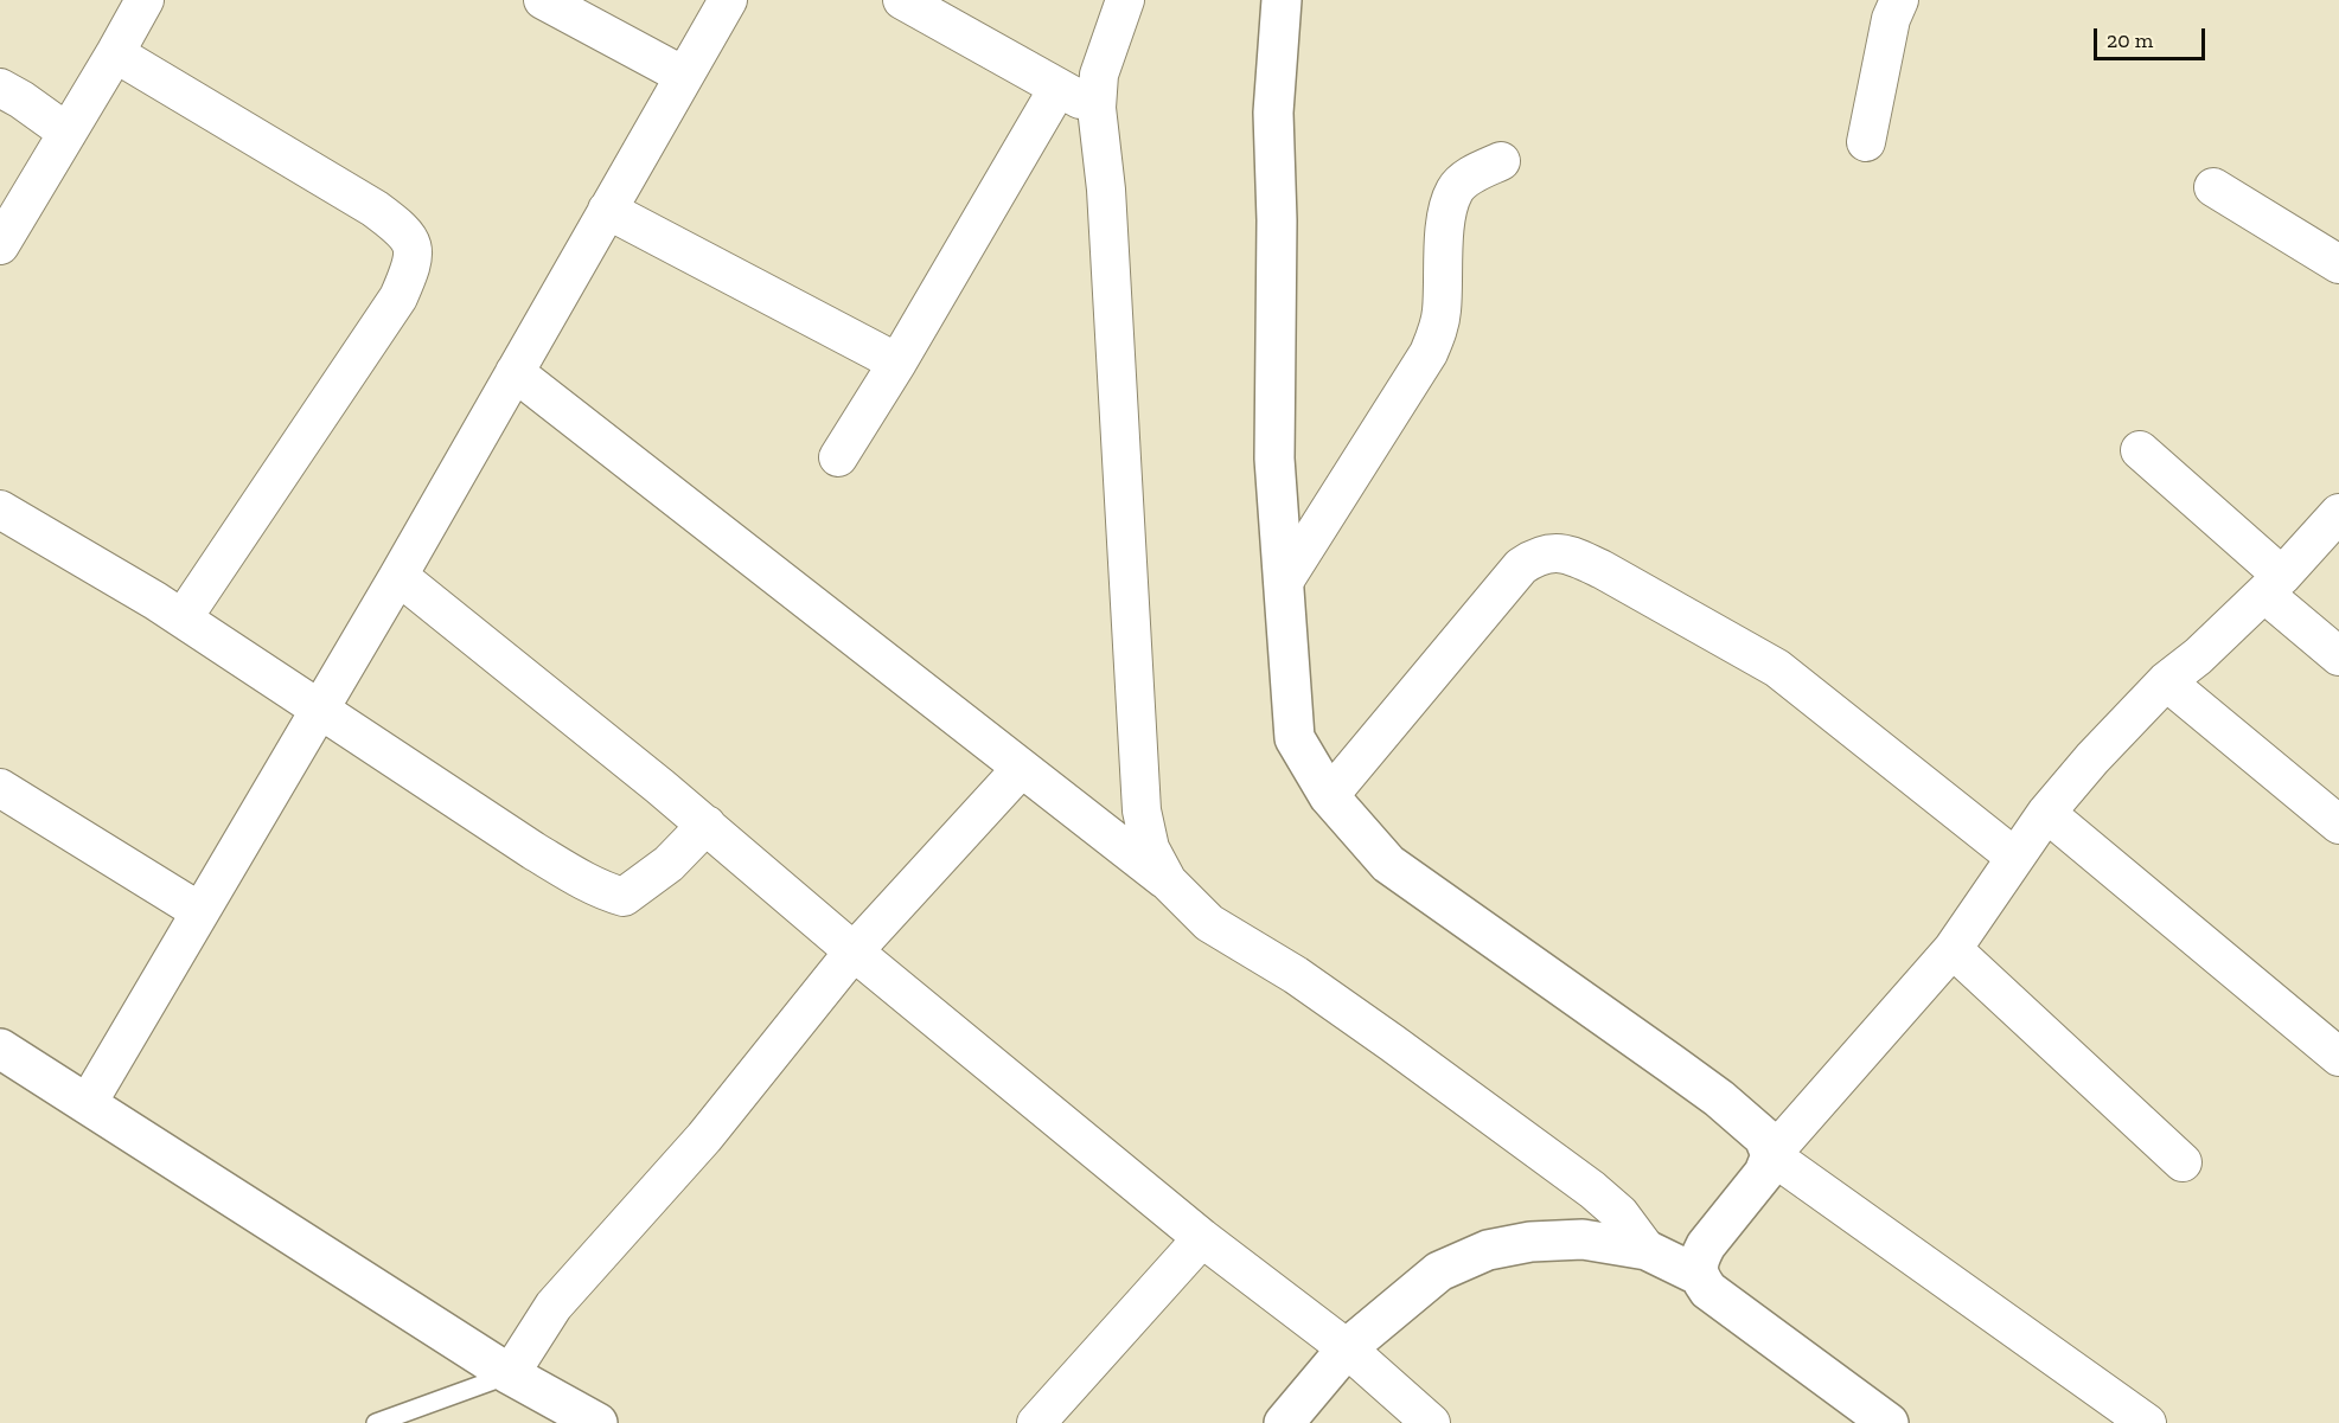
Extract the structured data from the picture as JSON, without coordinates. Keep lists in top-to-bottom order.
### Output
{
  "scale_bar": "20 m"
}
